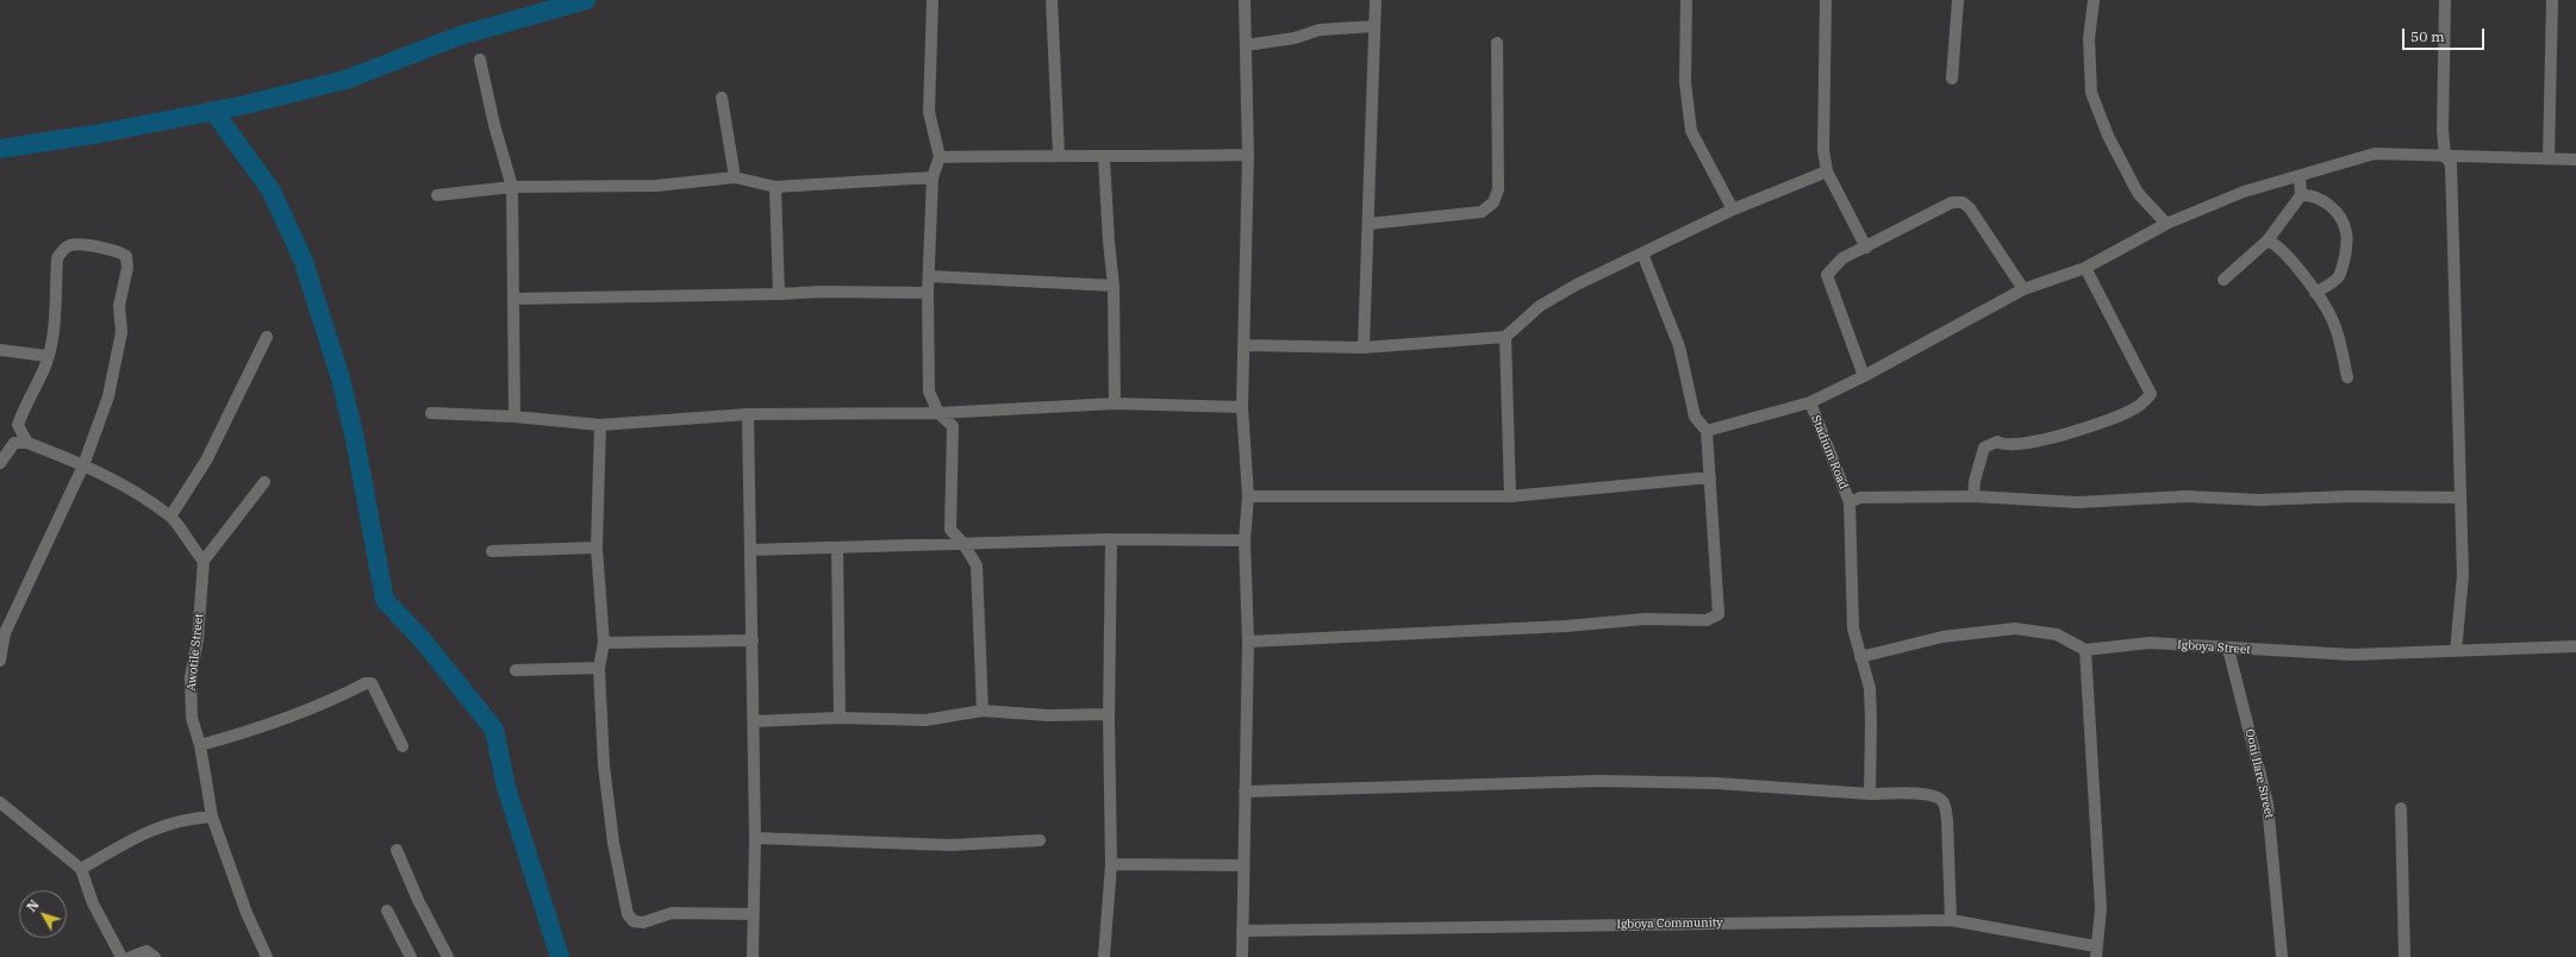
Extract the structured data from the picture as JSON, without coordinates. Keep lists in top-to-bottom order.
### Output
{
  "streets": {
    "street": [
      "Stadium Road",
      "Igboya Street",
      "Awotile Street",
      "Ooni Ilare Street",
      "Igboya Community"
    ]
  },
  "crossings": [
    ["Igboya Street", "Ooni Ilare Street"]
  ],
  "scale_bar": "50 m",
  "north": "top left"
}
